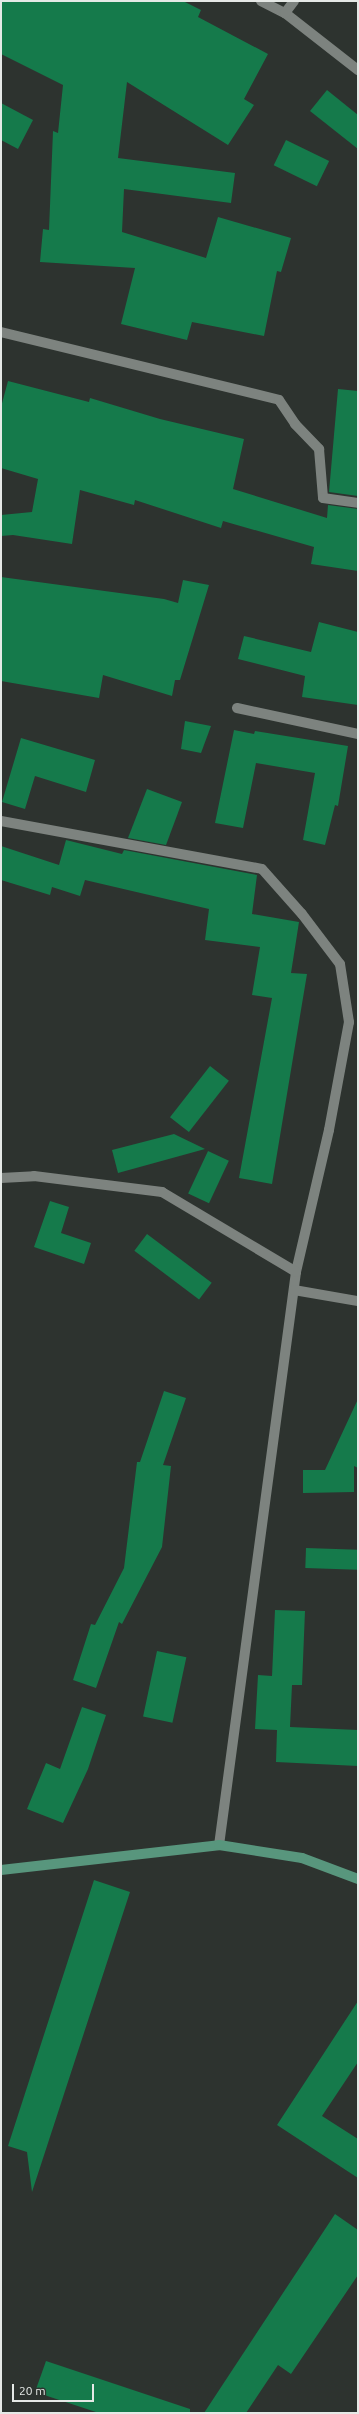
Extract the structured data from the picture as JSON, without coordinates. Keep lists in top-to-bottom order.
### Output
{
  "scale_bar": "20 m"
}
